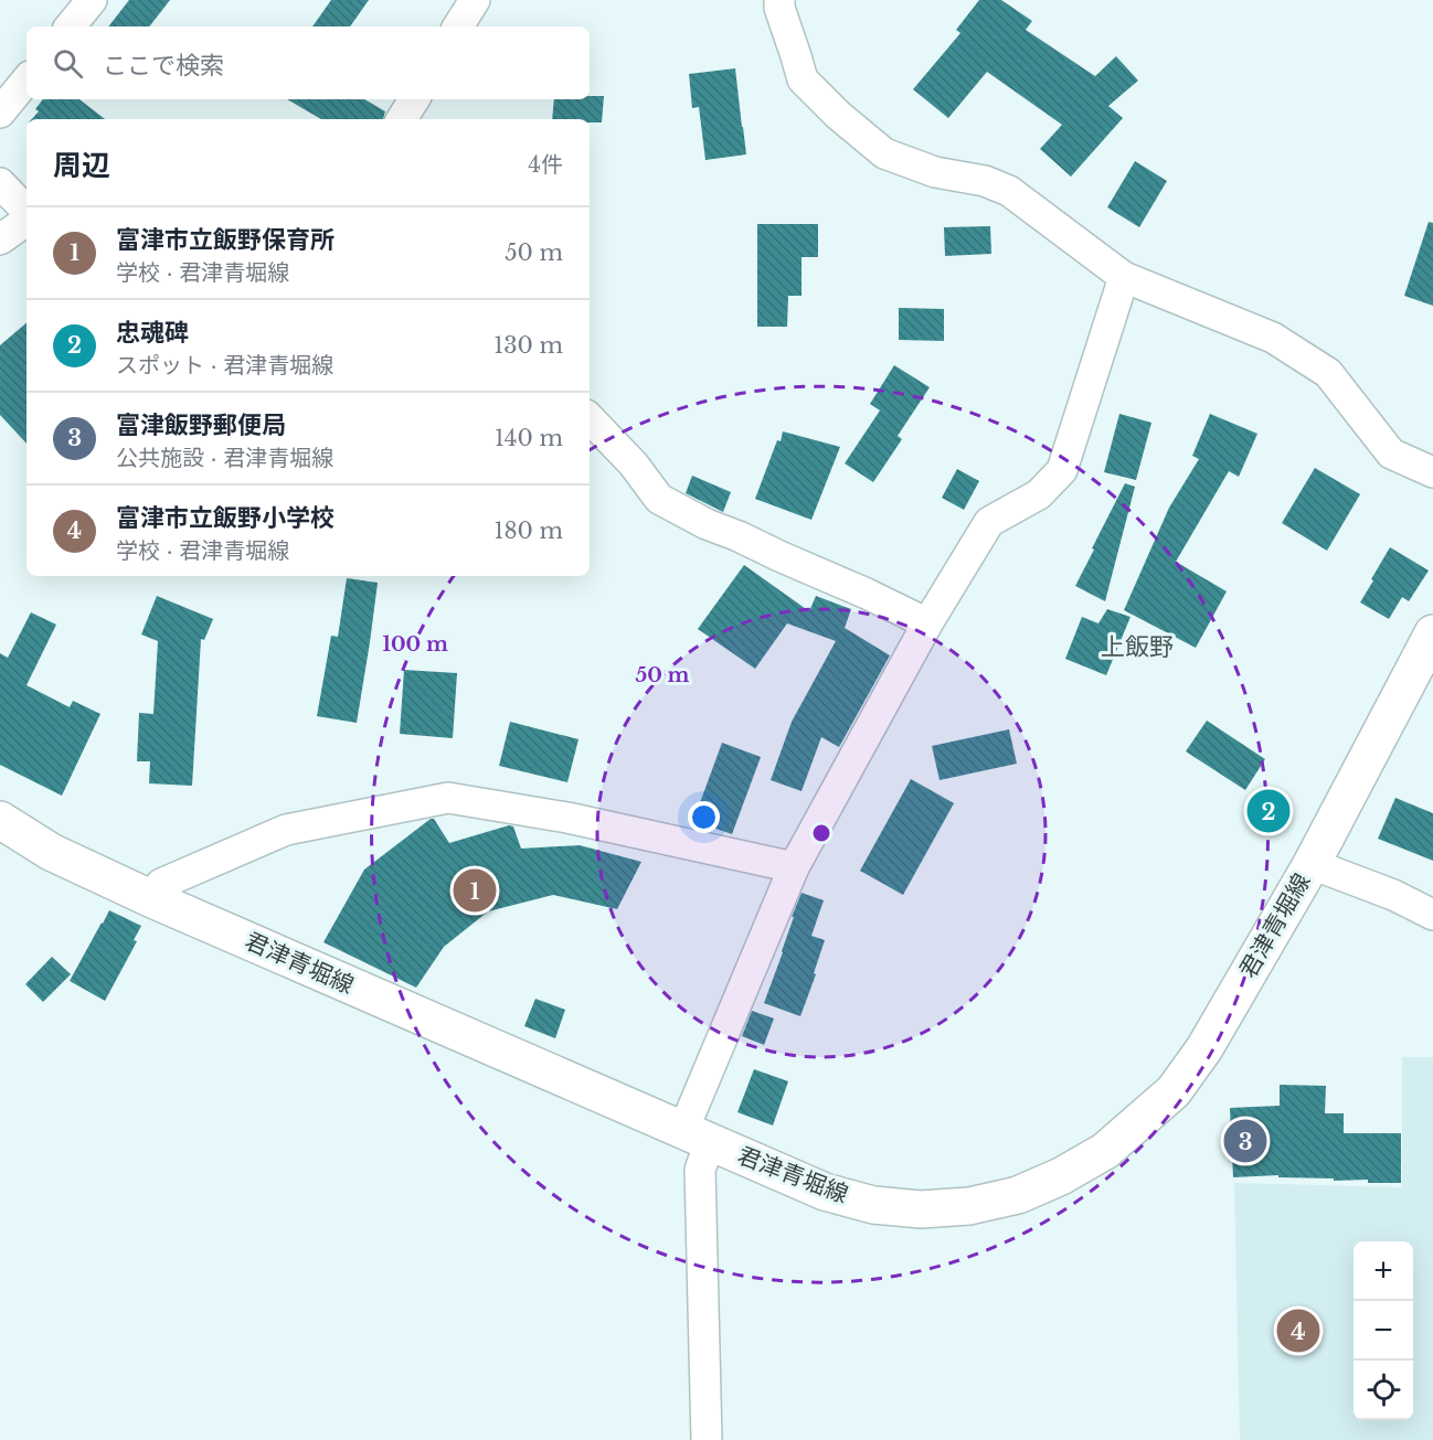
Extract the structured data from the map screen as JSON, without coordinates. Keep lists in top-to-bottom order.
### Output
{
  "streets": {
    "main road": ["君津青堀線"]
  },
  "districts": ["上飯野"],
  "page": {
    "search": "ここで検索",
    "heading": ["周辺", "4件"],
    "list": [
      {
        "mark": "1",
        "name": "富津市立飯野保育所",
        "note": "学校 · 君津青堀線",
        "value": "50 m"
      },
      {
        "mark": "2",
        "name": "忠魂碑",
        "note": "スポット · 君津青堀線",
        "value": "130 m"
      },
      {
        "mark": "3",
        "name": "富津飯野郵便局",
        "note": "公共施設 · 君津青堀線",
        "value": "140 m"
      },
      {
        "mark": "4",
        "name": "富津市立飯野小学校",
        "note": "学校 · 君津青堀線",
        "value": "180 m"
      }
    ],
    "pins": [
      "2",
      "1",
      "3",
      "4"
    ],
    "map_buttons": ["+", "−"]
  },
  "rings": ["100 m", "50 m"]
}
